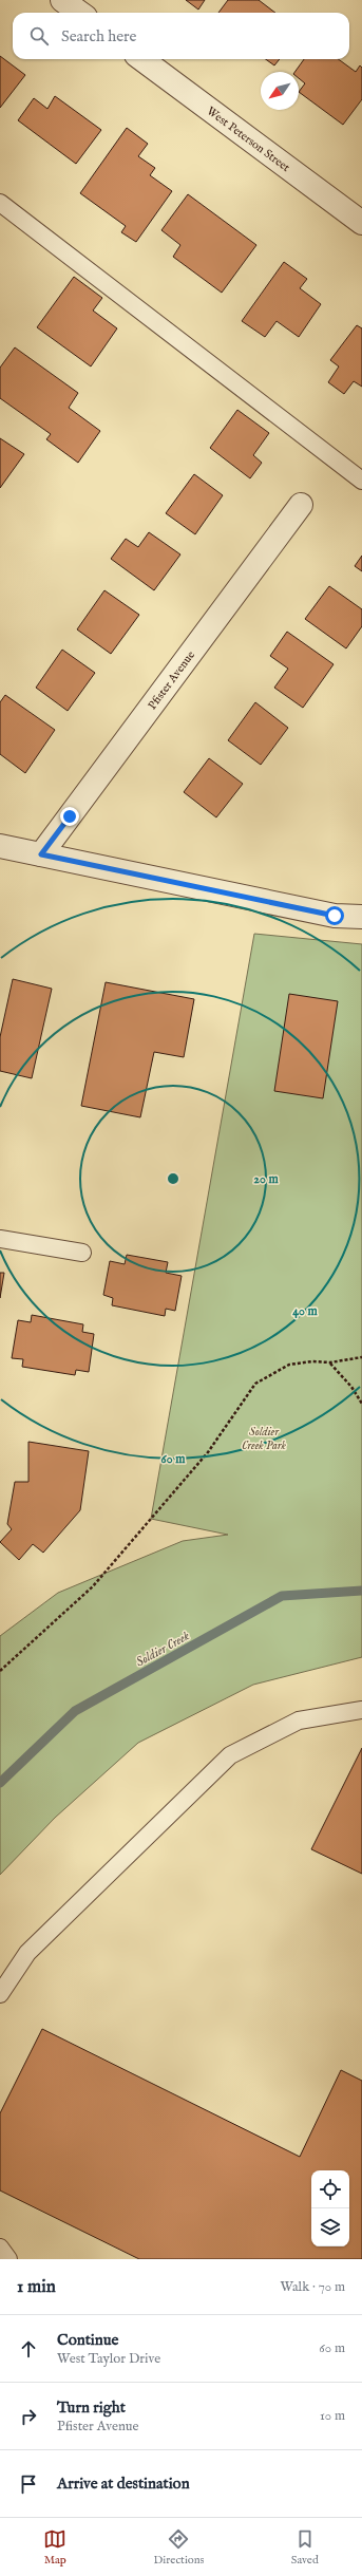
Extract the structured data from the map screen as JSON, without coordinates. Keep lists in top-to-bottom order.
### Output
{
  "streets": {
    "street": ["West Peterson Street", "Pfister Avenue"]
  },
  "water": ["Soldier Creek"],
  "parks": ["Soldier Creek Park"],
  "north": "bottom left",
  "page": {
    "search": "Search here",
    "heading": ["1 min", "Walk · 70 m"],
    "list": [
      ["Continue", "West Taylor Drive", "60 m"],
      ["Turn right", "Pfister Avenue", "10 m"],
      "Arrive at destination"
    ],
    "nav": ["Map", "Directions", "Saved"]
  },
  "rings": ["20 m", "40 m", "60 m"]
}
